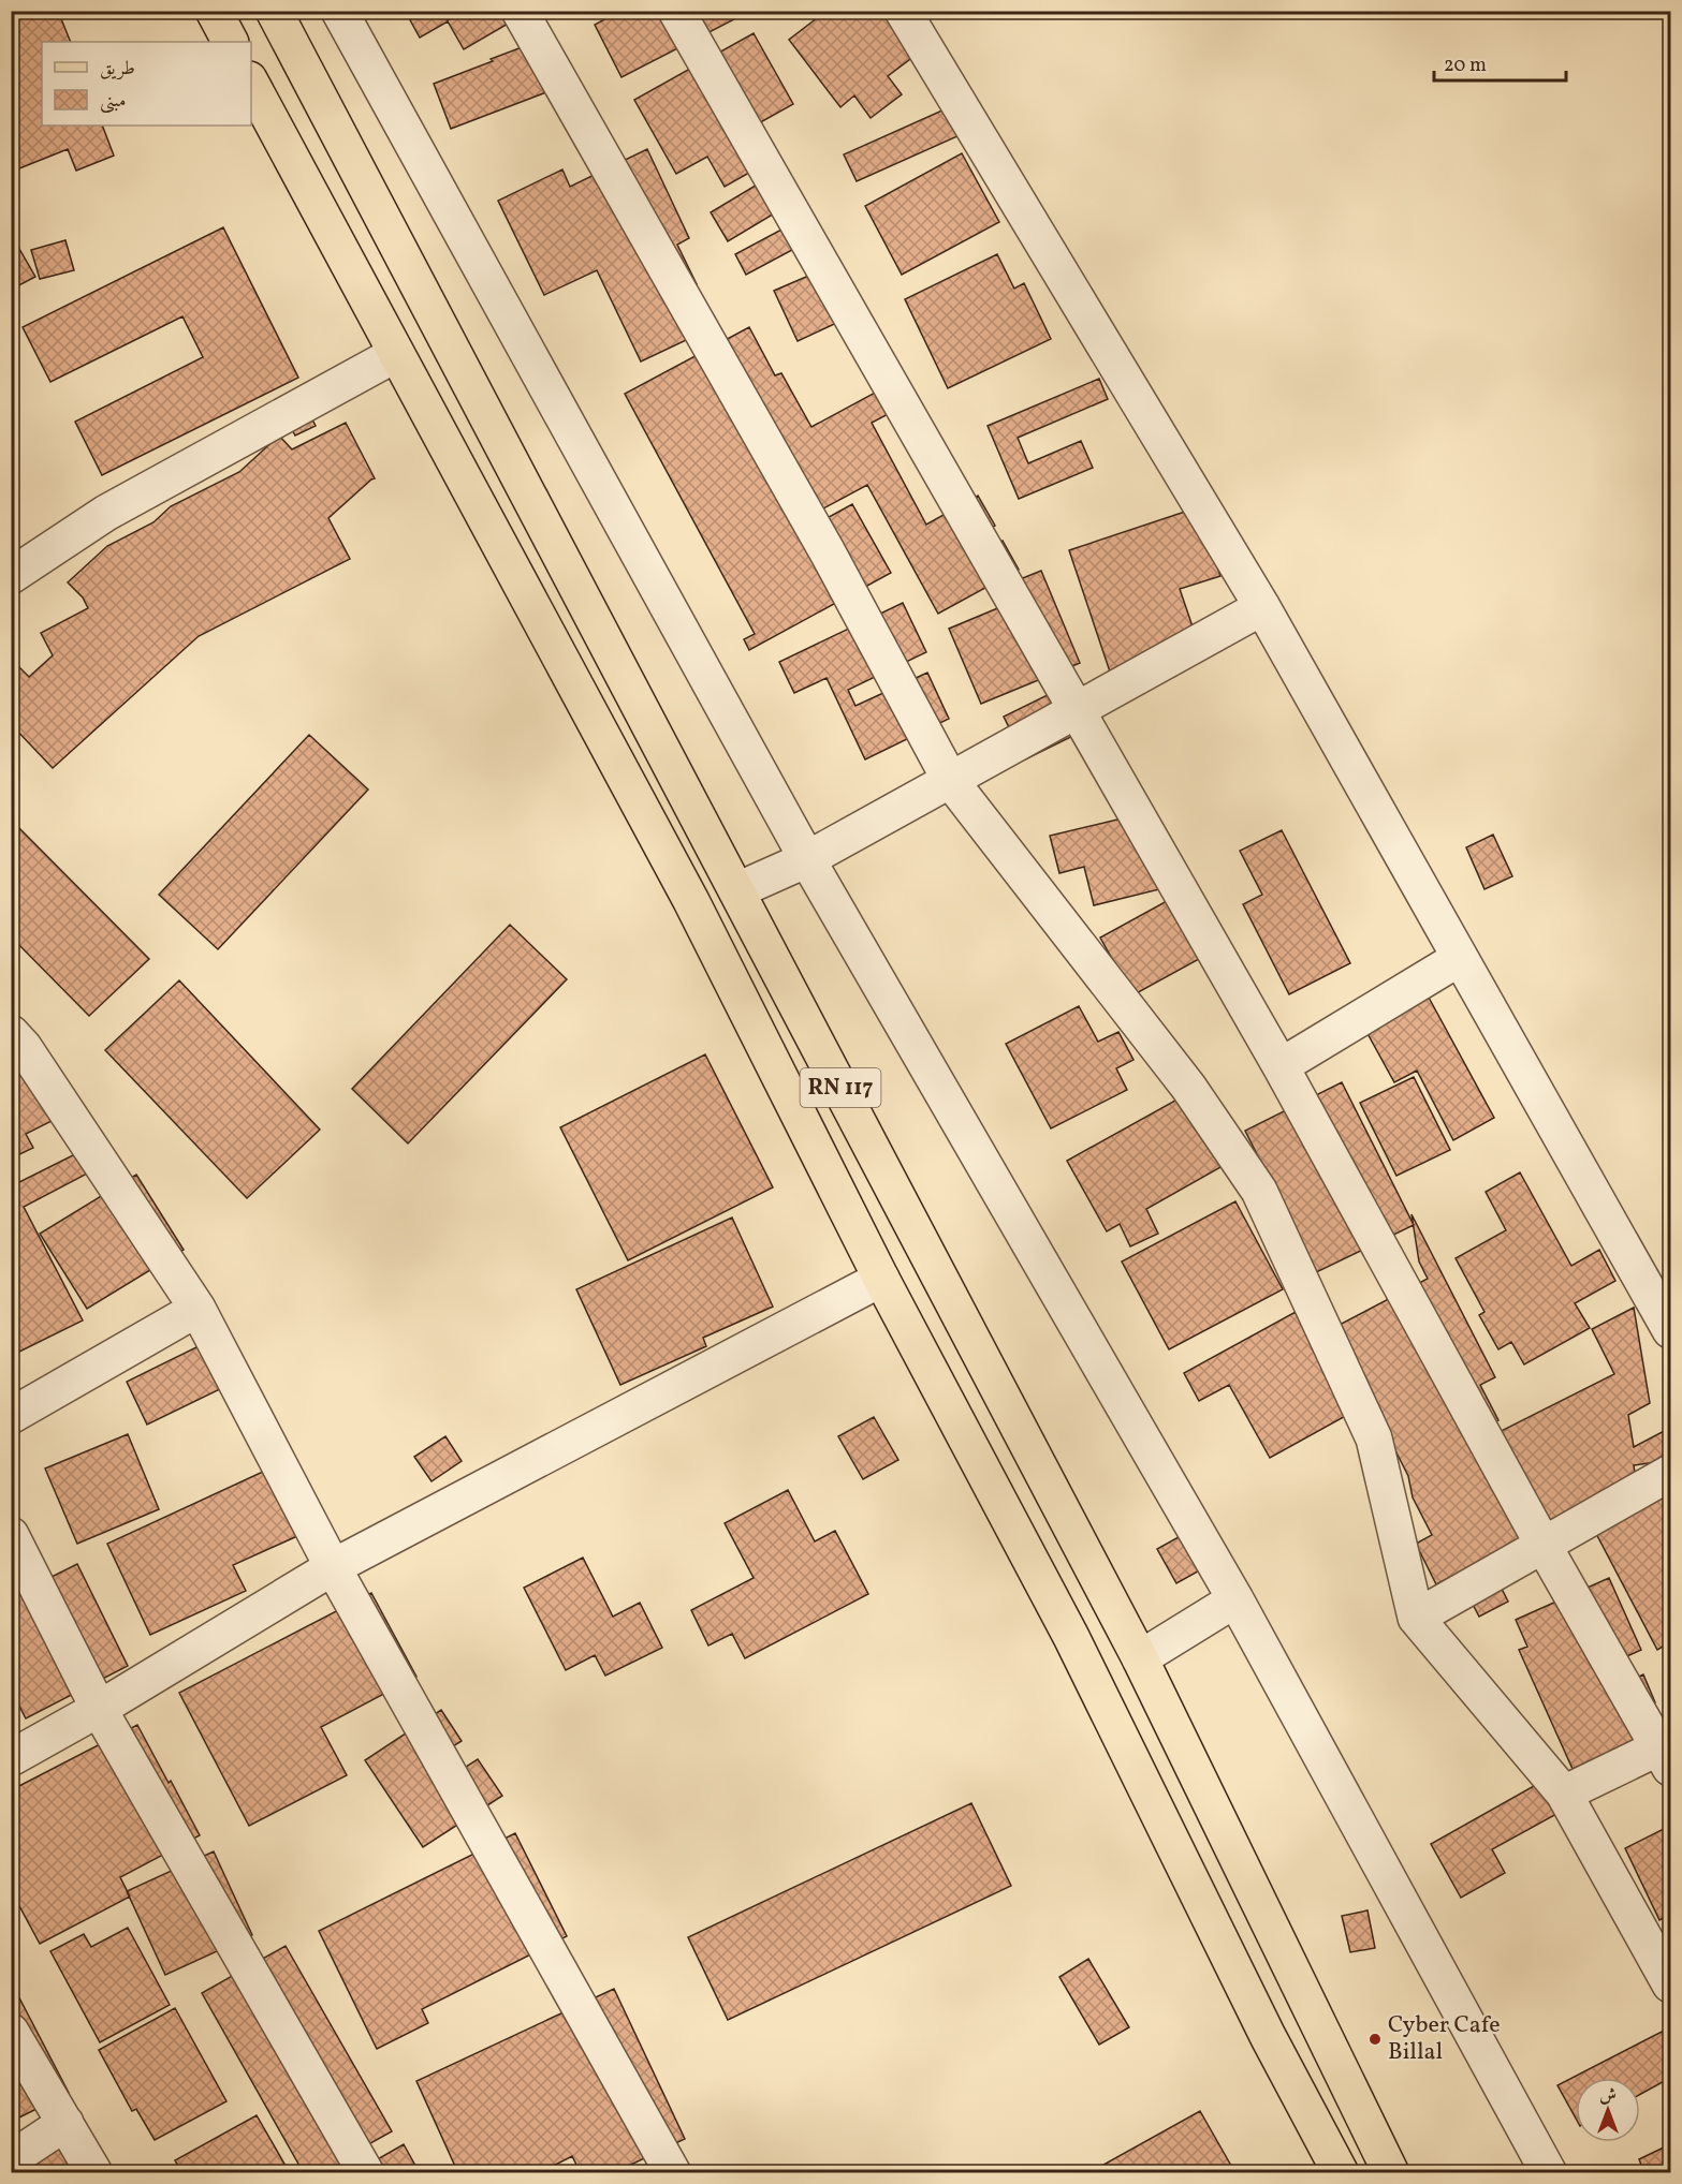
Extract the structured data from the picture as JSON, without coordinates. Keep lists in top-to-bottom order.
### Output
{
  "streets": {
    "main road": ["RN 117"]
  },
  "places": ["Cyber Cafe Billal"],
  "legend": ["طريق", "مبنى"],
  "scale_bar": "20 m",
  "north": "top"
}
